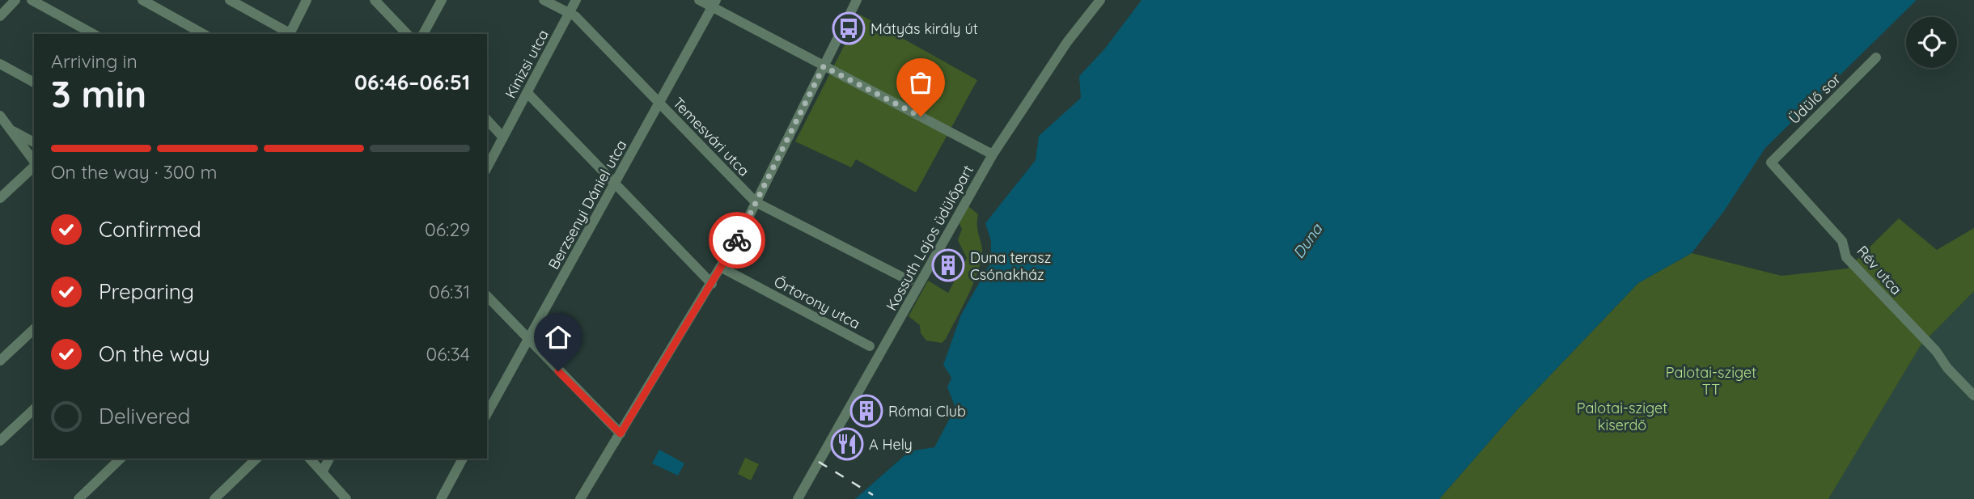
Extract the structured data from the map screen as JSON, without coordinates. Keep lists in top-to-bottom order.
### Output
{
  "streets": {
    "street": [
      "Kinizsi utca",
      "Üdülő sor",
      "Temesvári utca",
      "Berzsenyi Dániel utca",
      "Kossuth Lajos üdülőpart",
      "Rév utca",
      "Őrtorony utca"
    ]
  },
  "crossings": [
    ["Kinizsi utca", "Temesvári utca"],
    ["Üdülő sor", "Rév utca"],
    ["Temesvári utca", "Berzsenyi Dániel utca"]
  ],
  "water": ["Duna"],
  "parks": ["Palotai-sziget TT", "Palotai-sziget kiserdő"],
  "places": {
    "bus stop": ["Mátyás király út"],
    "building": ["Duna terasz Csónakház", "Római Club"],
    "restaurant": ["A Hely"]
  },
  "page": {
    "heading": ["3 min", "Arriving in", "06:46–06:51"],
    "bar": "On the way · 300 m",
    "list": [
      ["Confirmed", "06:29"],
      ["Preparing", "06:31"],
      ["On the way", "06:34"],
      "Delivered"
    ]
  }
}
